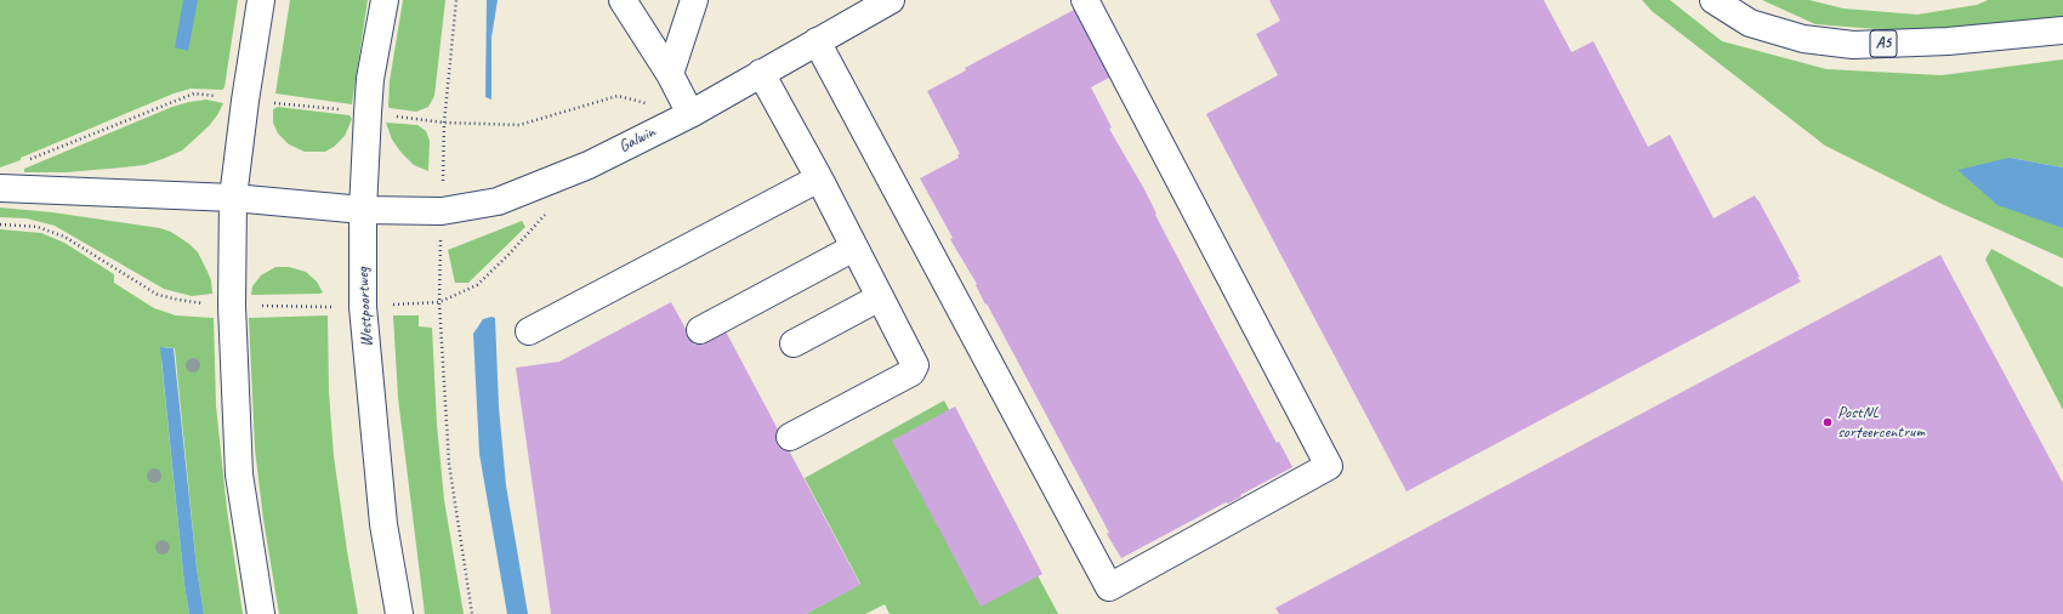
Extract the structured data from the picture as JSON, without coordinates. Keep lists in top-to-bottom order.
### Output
{
  "streets": {
    "main road": ["A5", "Galwin", "Westpoortweg"]
  },
  "crossings": [
    ["Galwin", "Westpoortweg"]
  ],
  "places": ["PostNL sorteercentrum"]
}
